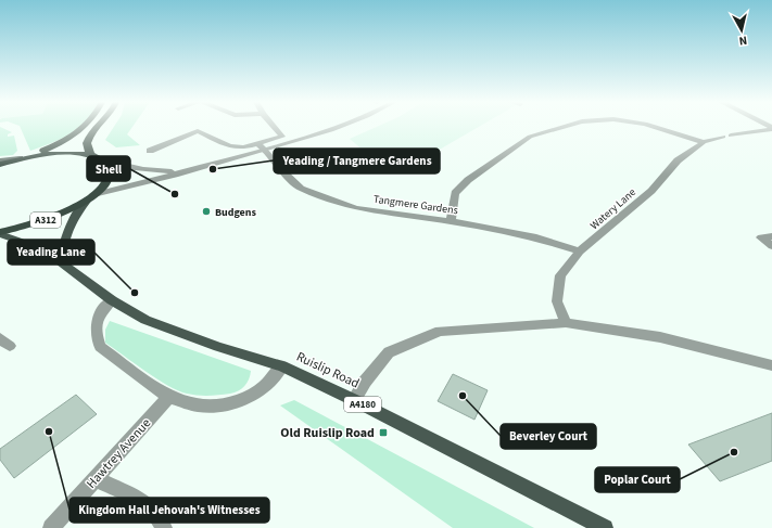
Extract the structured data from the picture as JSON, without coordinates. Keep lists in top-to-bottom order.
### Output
{
  "streets": {
    "highway": ["A312"],
    "main road": ["Ruislip Road", "A4180"],
    "street": ["Tangmere Gardens", "Watery Lane", "Hawtrey Avenue"]
  },
  "crossings": [
    ["Tangmere Gardens", "Watery Lane"],
    ["A312", "A4180"],
    ["Ruislip Road", "A4180"]
  ],
  "places": {
    "other": [
      "Yeading / Tangmere Gardens",
      "Shell",
      "Budgens",
      "Yeading Lane",
      "Beverley Court",
      "Kingdom Hall Jehovah's Witnesses",
      "Poplar Court"
    ],
    "transit": ["Old Ruislip Road"]
  },
  "north": "bottom"
}
